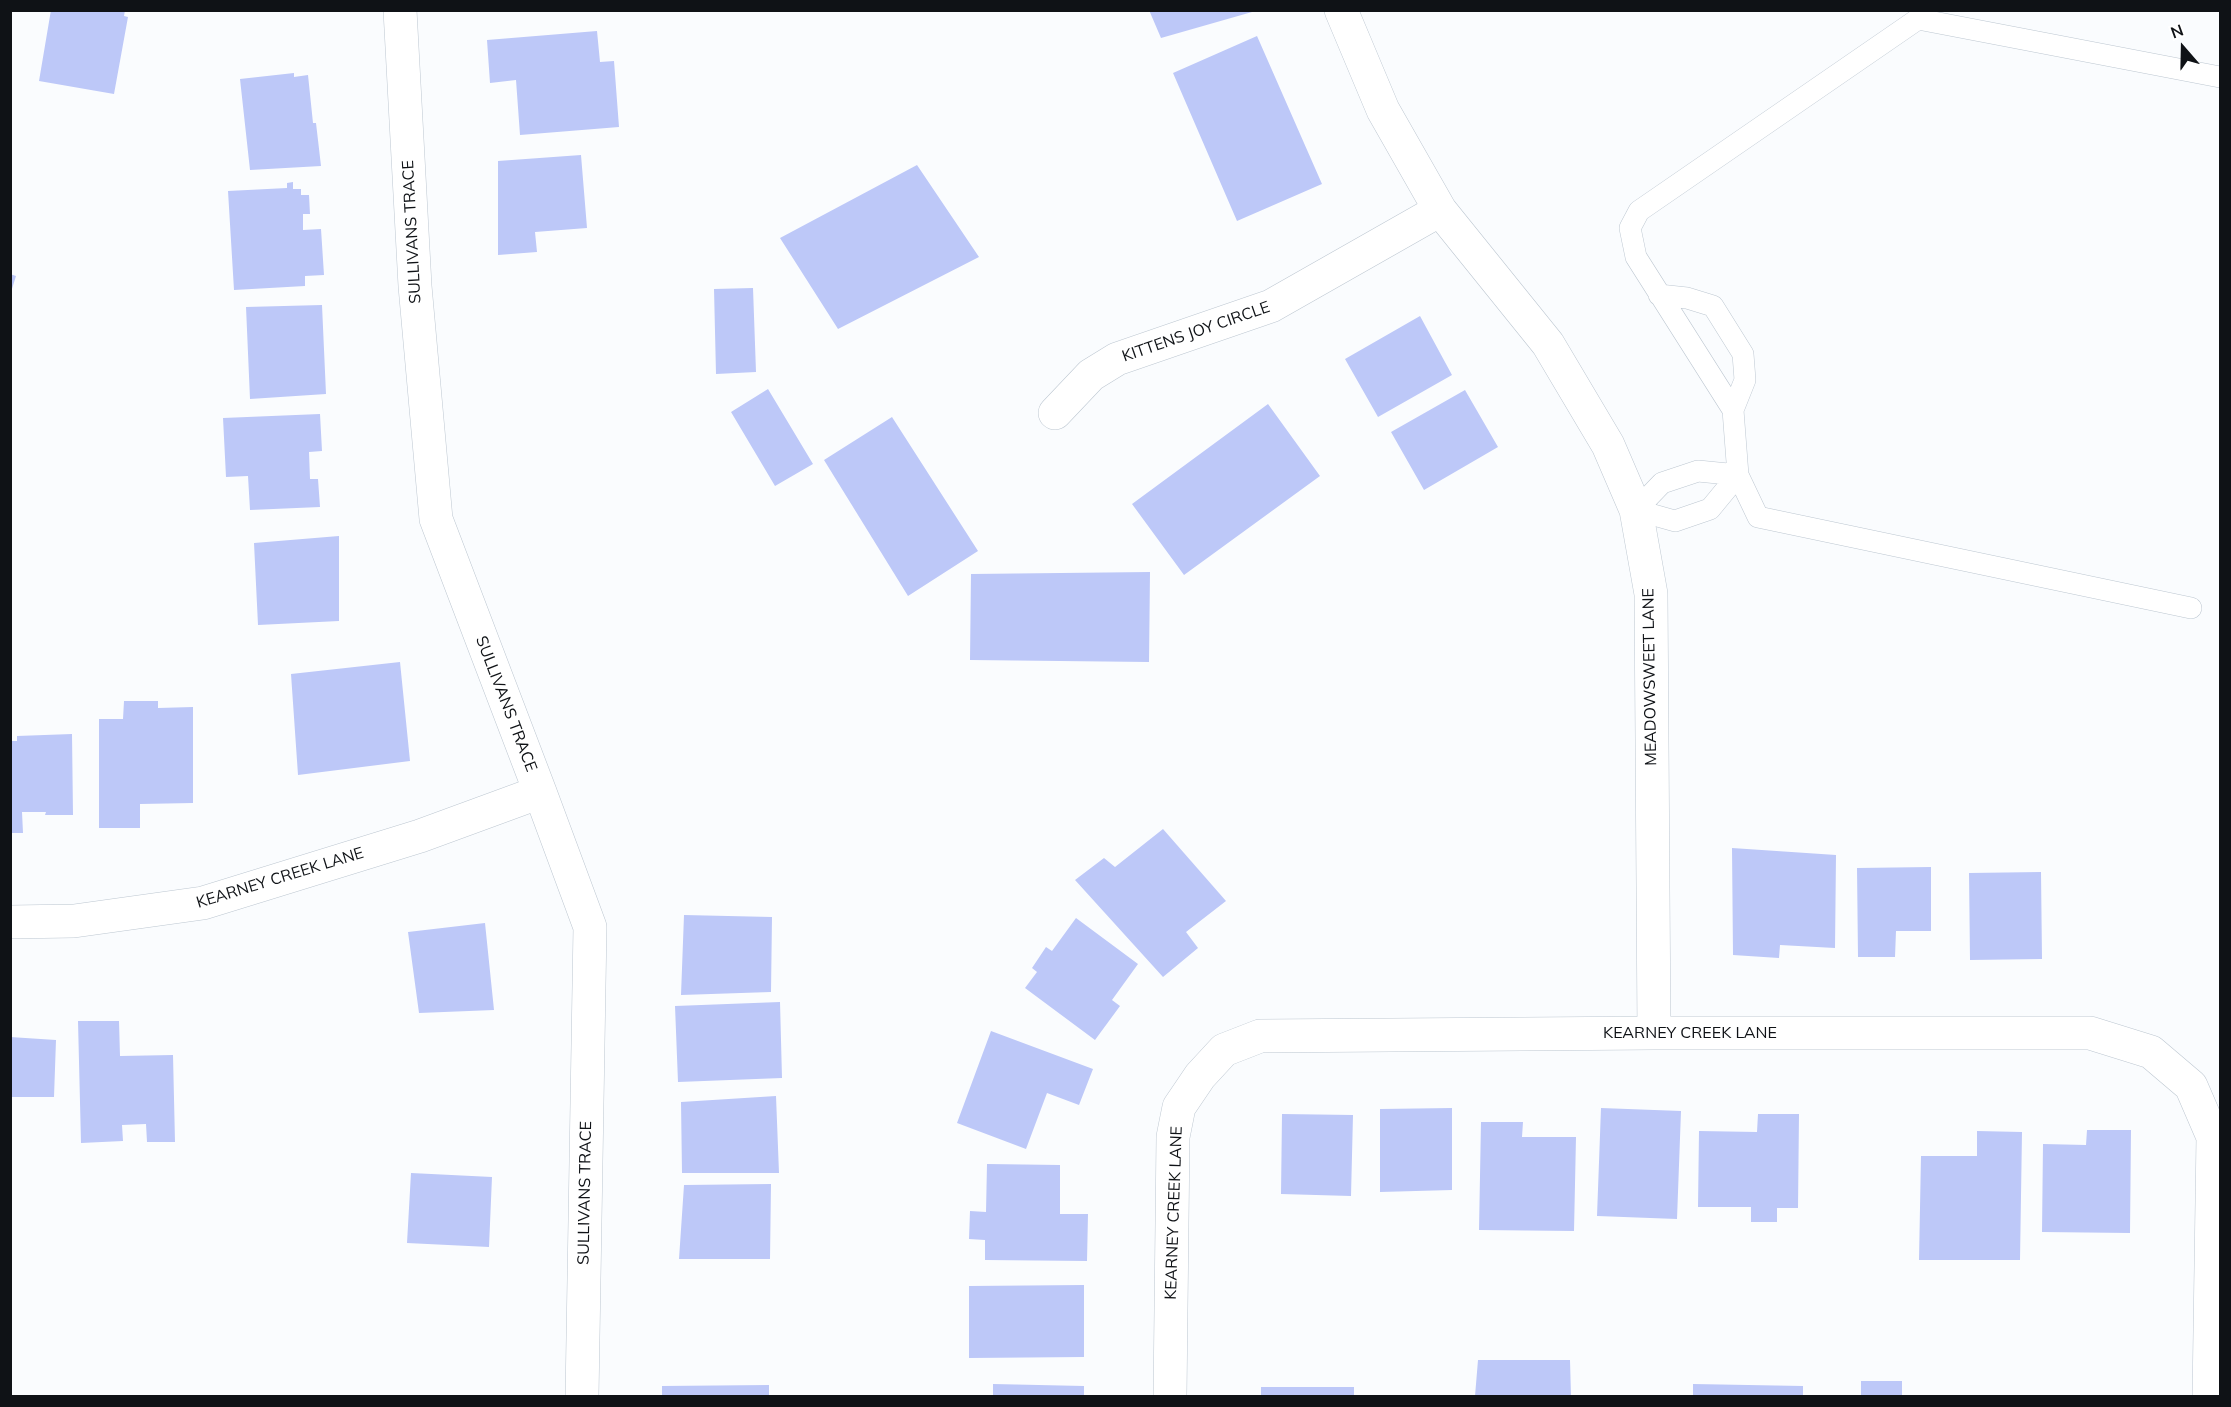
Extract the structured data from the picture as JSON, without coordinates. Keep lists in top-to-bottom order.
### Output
{
  "streets": {
    "street": [
      "SULLIVANS TRACE",
      "KITTENS JOY CIRCLE",
      "MEADOWSWEET LANE",
      "KEARNEY CREEK LANE"
    ]
  },
  "crossings": [
    ["SULLIVANS TRACE", "KEARNEY CREEK LANE"],
    ["KITTENS JOY CIRCLE", "MEADOWSWEET LANE"],
    ["MEADOWSWEET LANE", "KEARNEY CREEK LANE"]
  ],
  "north": "top"
}
